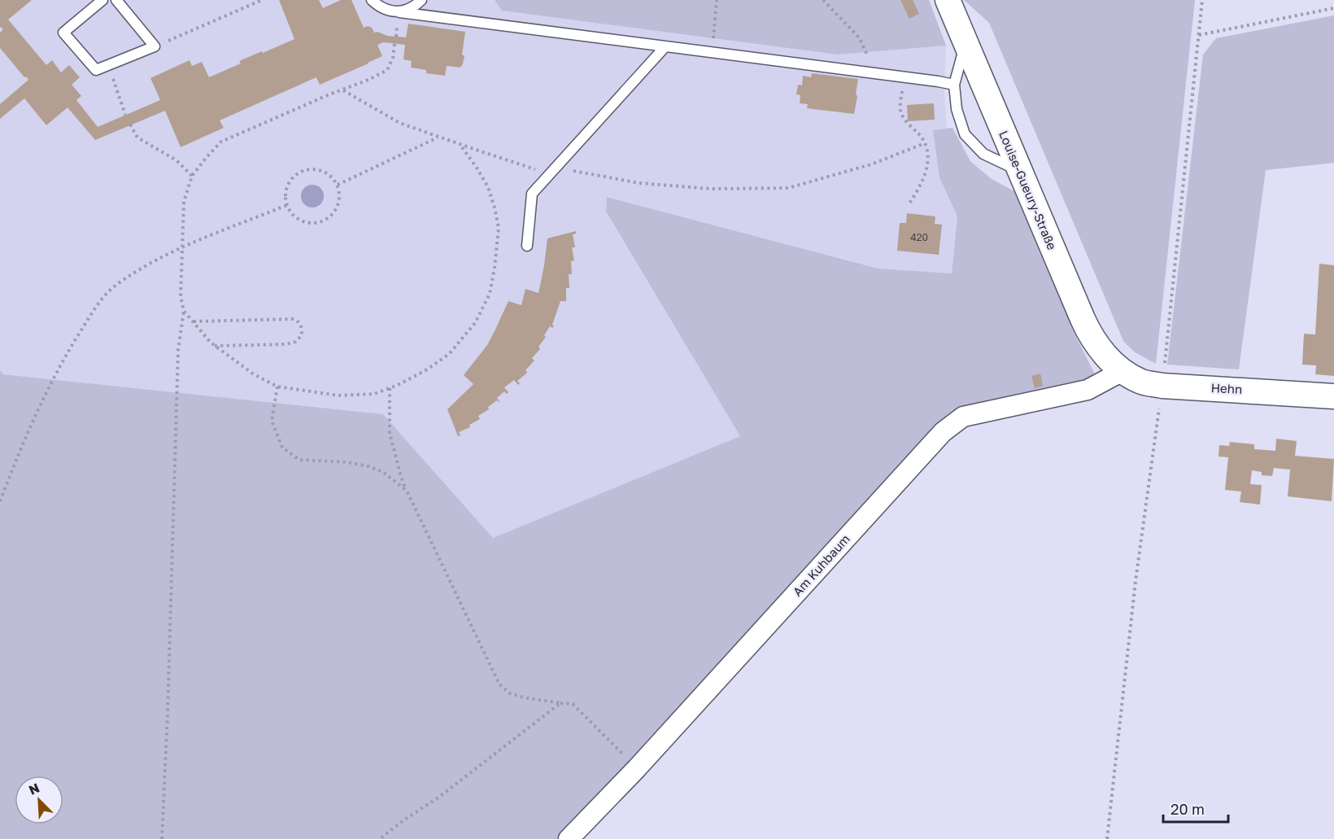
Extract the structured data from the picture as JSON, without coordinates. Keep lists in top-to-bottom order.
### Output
{
  "streets": {
    "street": ["Louise-Gueury-Straße", "Hehn", "Am Kuhbaum"]
  },
  "crossings": [
    ["Louise-Gueury-Straße", "Hehn"],
    ["Louise-Gueury-Straße", "Am Kuhbaum"],
    ["Hehn", "Am Kuhbaum"]
  ],
  "house_numbers": ["420"],
  "scale_bar": "20 m",
  "north": "top left"
}
